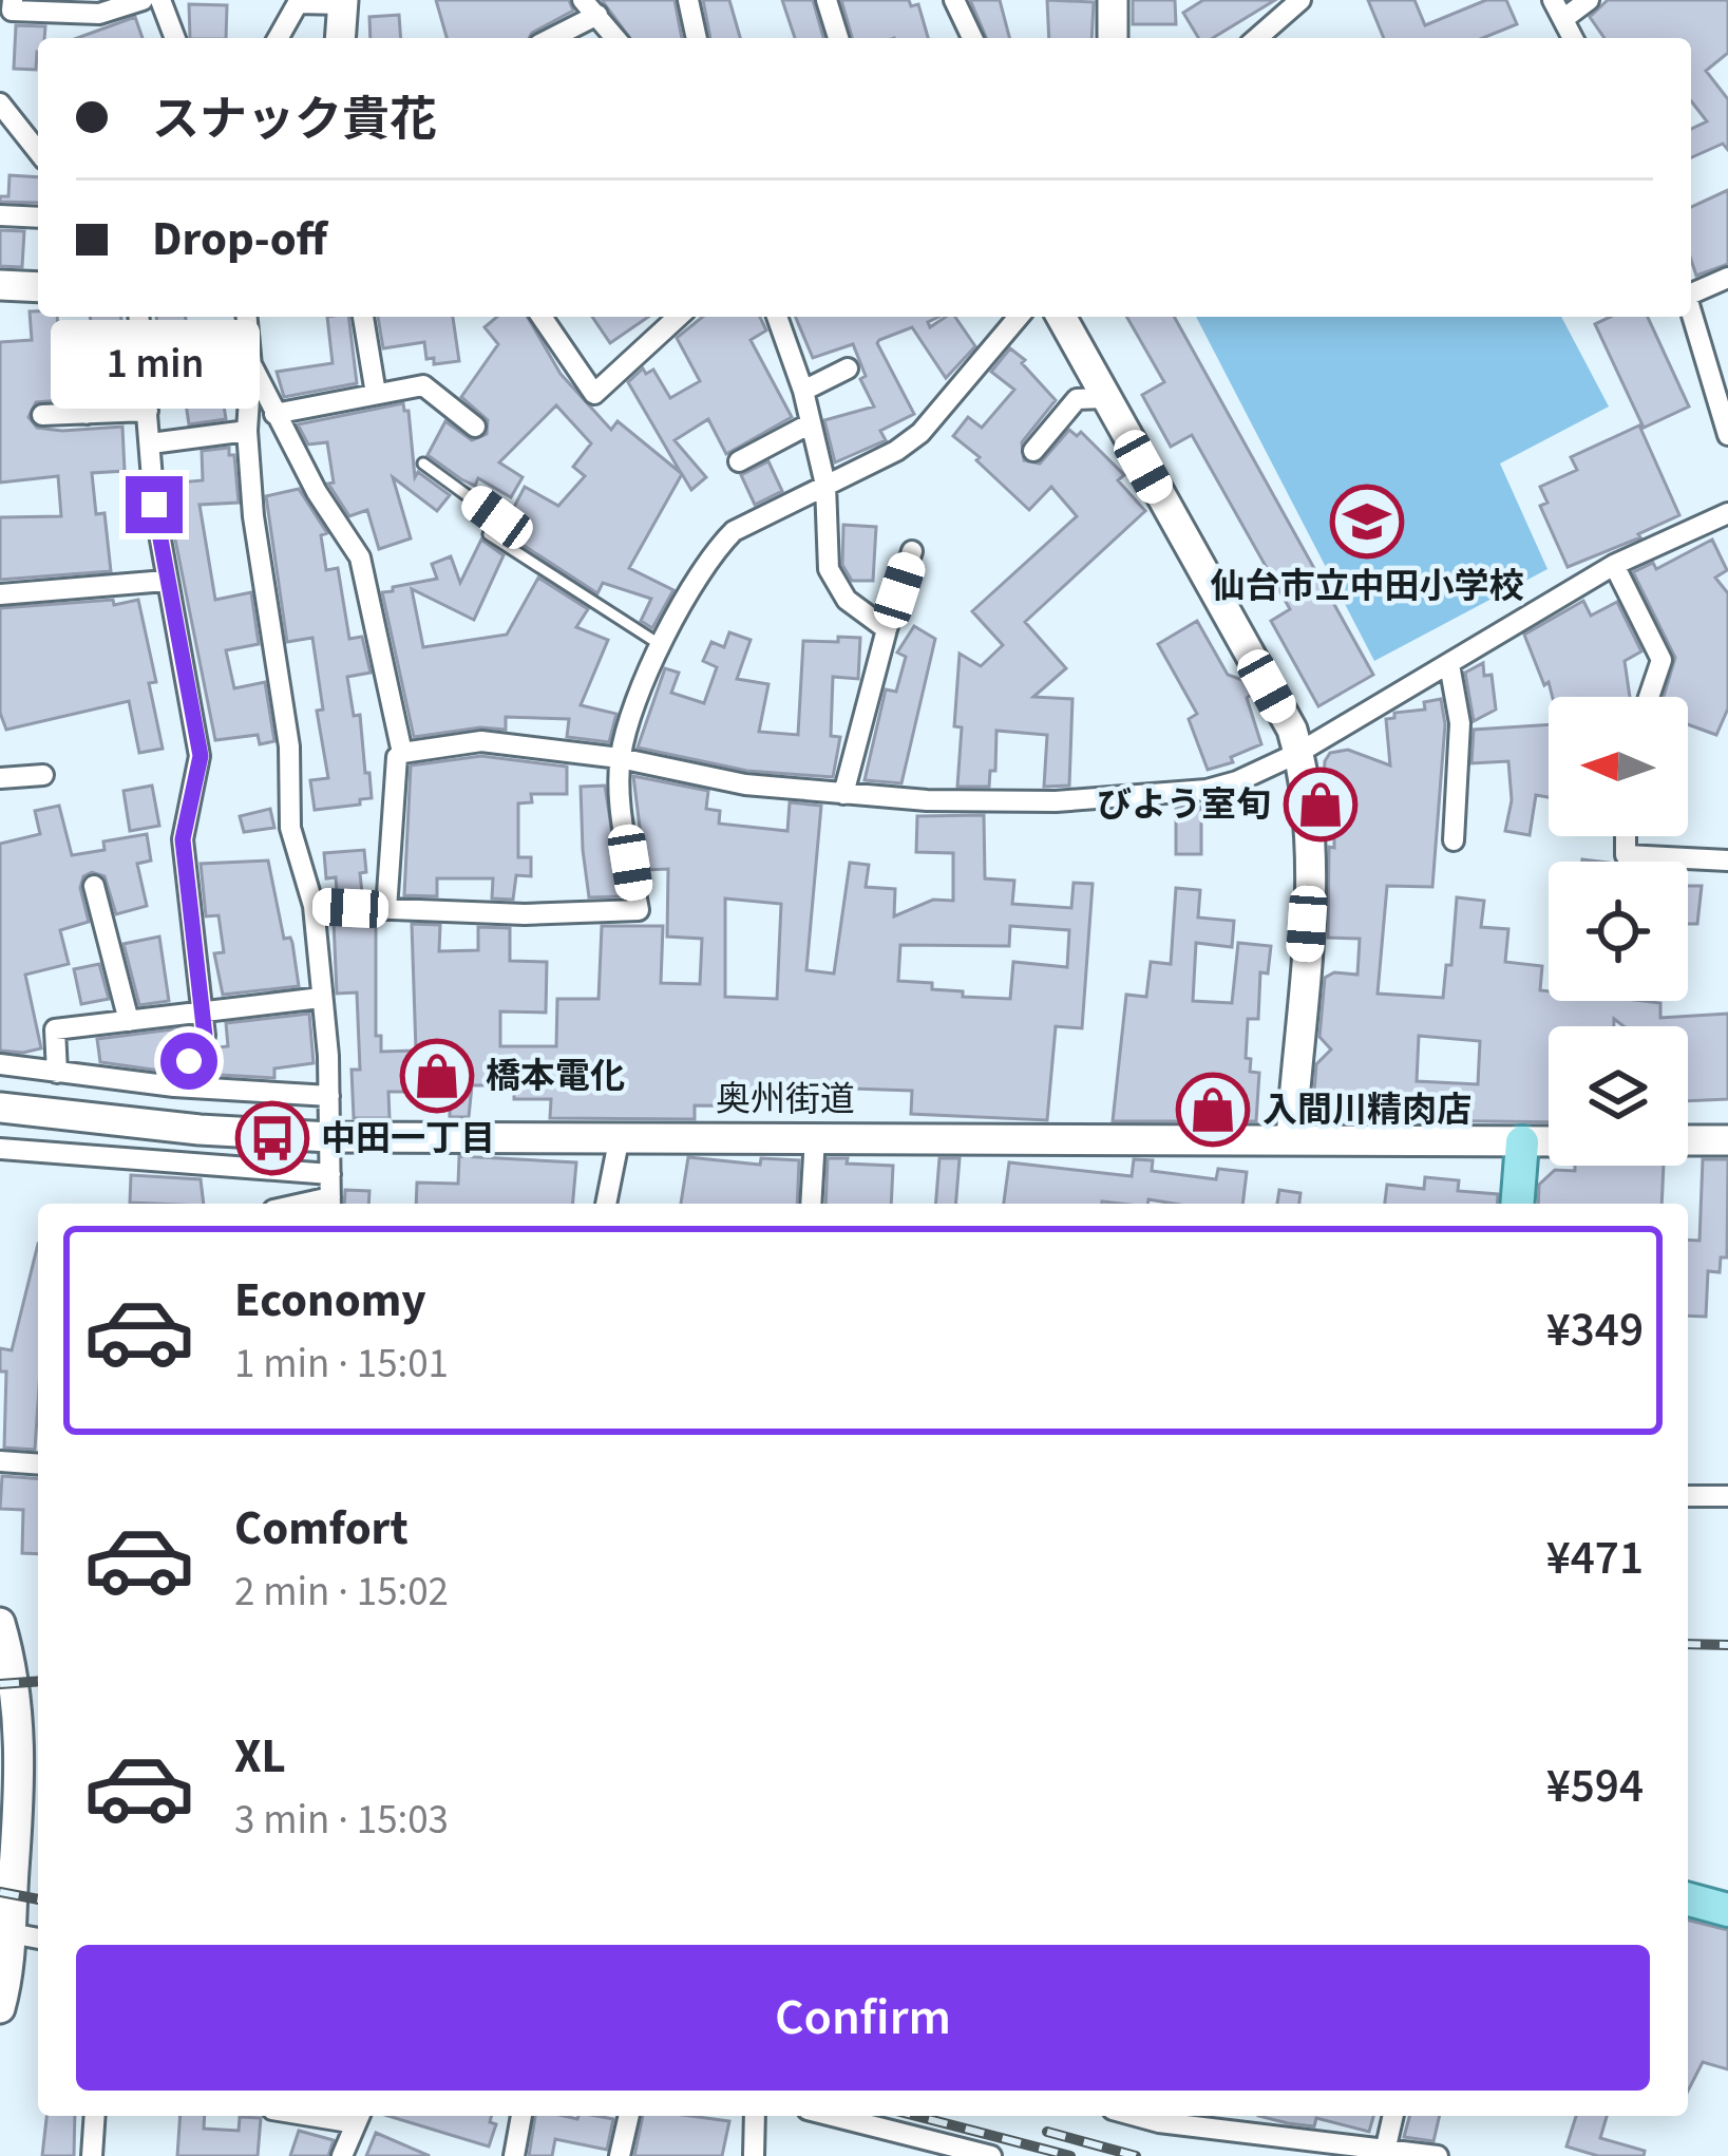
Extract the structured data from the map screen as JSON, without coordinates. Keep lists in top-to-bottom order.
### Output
{
  "streets": {
    "main road": ["奥州街道"]
  },
  "places": {
    "school or university": ["仙台市立中田小学校"],
    "shop": ["びよう室旬", "橋本電化", "入間川精肉店"],
    "bus stop": ["中田一丁目"]
  },
  "north": "left",
  "page": {
    "banner": ["スナック貴花", "Drop-off"],
    "bubble": "1 min",
    "list": [
      {
        "name": "Economy",
        "note": "1 min · 15:01",
        "value": "¥349"
      },
      {
        "name": "Comfort",
        "note": "2 min · 15:02",
        "value": "¥471"
      },
      {
        "name": "XL",
        "note": "3 min · 15:03",
        "value": "¥594"
      }
    ],
    "buttons": "Confirm"
  }
}
